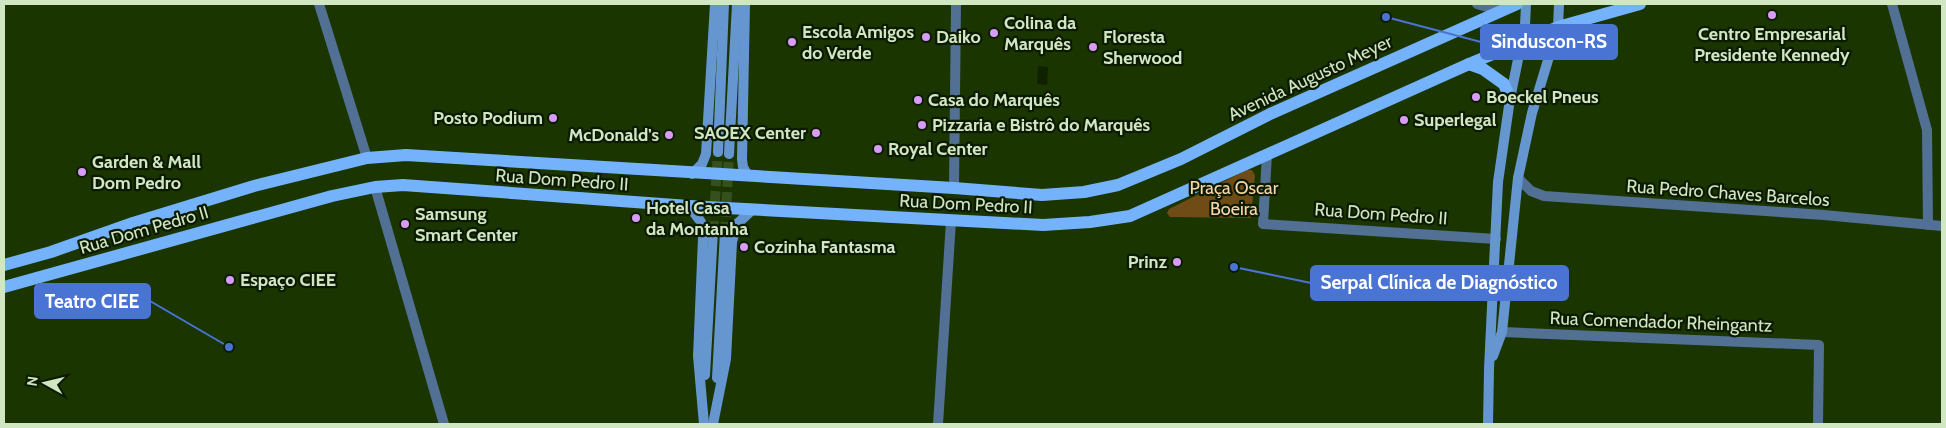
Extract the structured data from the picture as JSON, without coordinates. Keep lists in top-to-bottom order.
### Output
{
  "streets": {
    "main road": ["Avenida Augusto Meyer", "Rua Dom Pedro II"],
    "street": ["Rua Pedro Chaves Barcelos", "Rua Comendador Rheingantz"]
  },
  "crossings": [
    ["Avenida Augusto Meyer", "Rua Dom Pedro II"]
  ],
  "parks": ["Praça Oscar Boeira"],
  "places": [
    "Centro Empresarial Presidente Kennedy",
    "Sinduscon-RS",
    "Colina da Marquês",
    "Daiko",
    "Escola Amigos do Verde",
    "Floresta Sherwood",
    "Boeckel Pneus",
    "Casa do Marquês",
    "Posto Podium",
    "Superlegal",
    "Pizzaria e Bistrô do Marquês",
    "SAOEX Center",
    "McDonald's",
    "Royal Center",
    "Garden & Mall Dom Pedro",
    "Hotel Casa da Montanha",
    "Samsung Smart Center",
    "Cozinha Fantasma",
    "Prinz",
    "Serpal Clínica de Diagnóstico",
    "Espaço CIEE",
    "Teatro CIEE"
  ],
  "north": "left"
}
